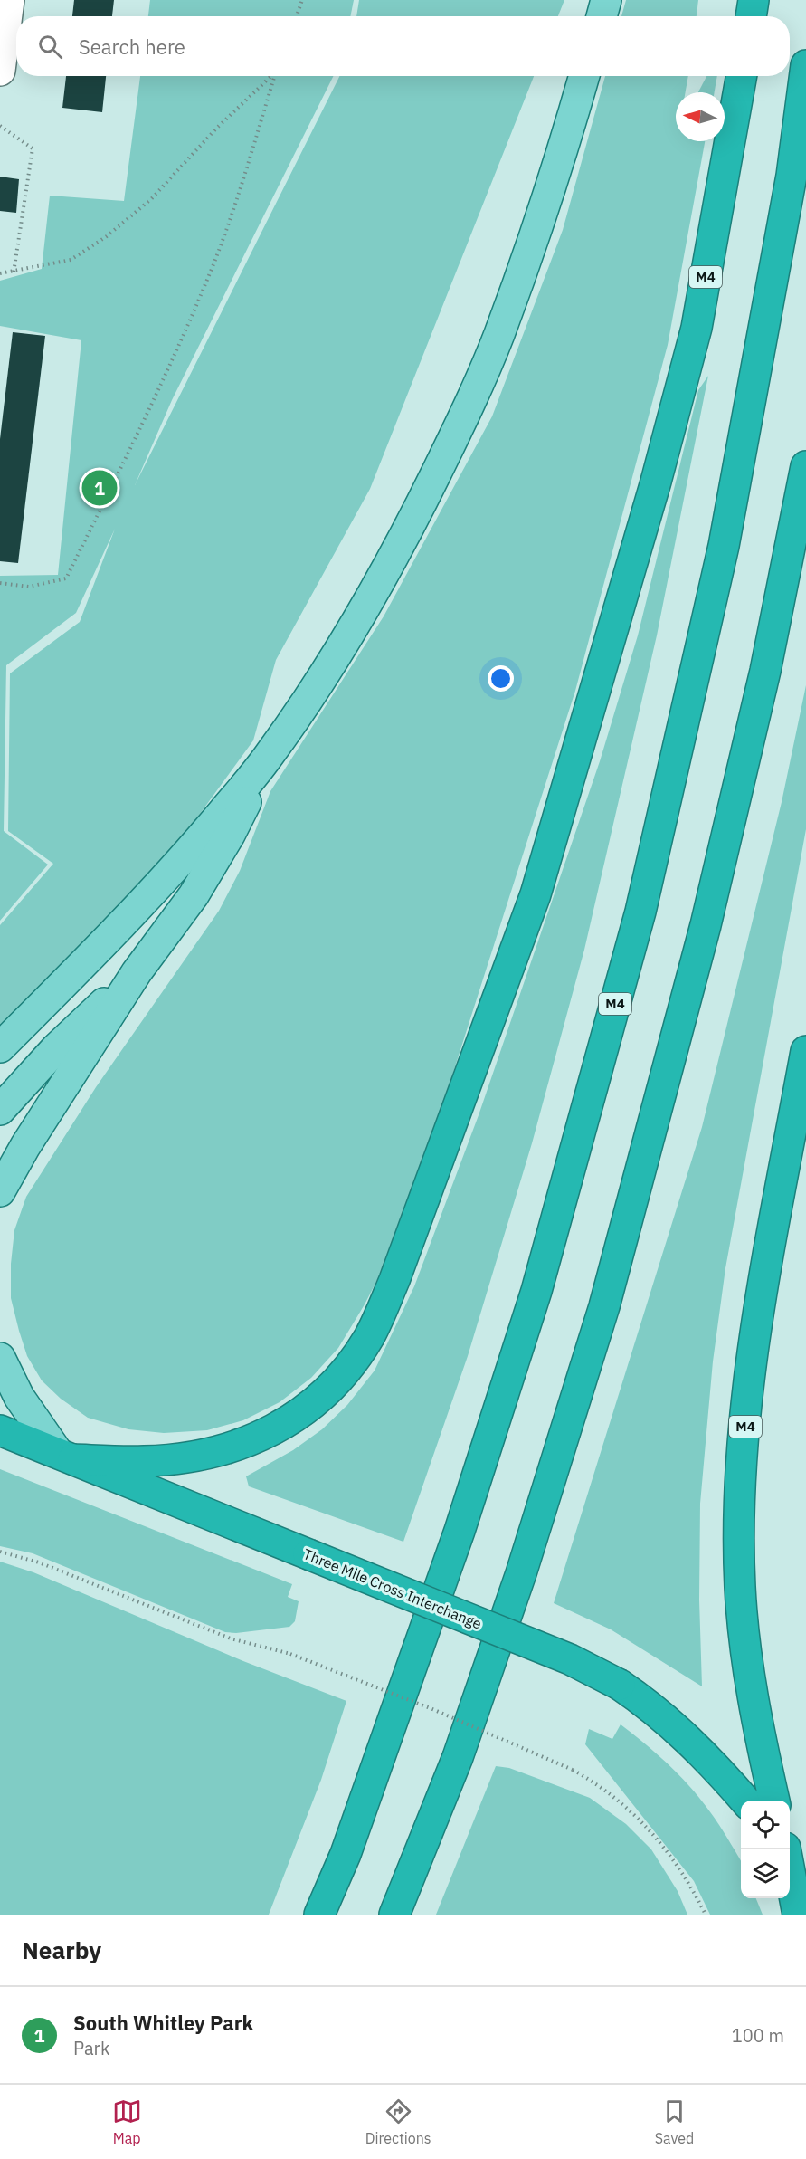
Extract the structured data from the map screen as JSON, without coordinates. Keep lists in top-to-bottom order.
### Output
{
  "streets": {
    "highway": ["M4", "Three Mile Cross Interchange"]
  },
  "crossings": [
    ["M4", "Three Mile Cross Interchange"]
  ],
  "north": "left",
  "page": {
    "search": "Search here",
    "pins": "1",
    "heading": "Nearby",
    "list": [
      {
        "mark": "1",
        "name": "South Whitley Park",
        "note": "Park",
        "value": "100 m"
      }
    ],
    "nav": ["Map", "Directions", "Saved"]
  }
}
